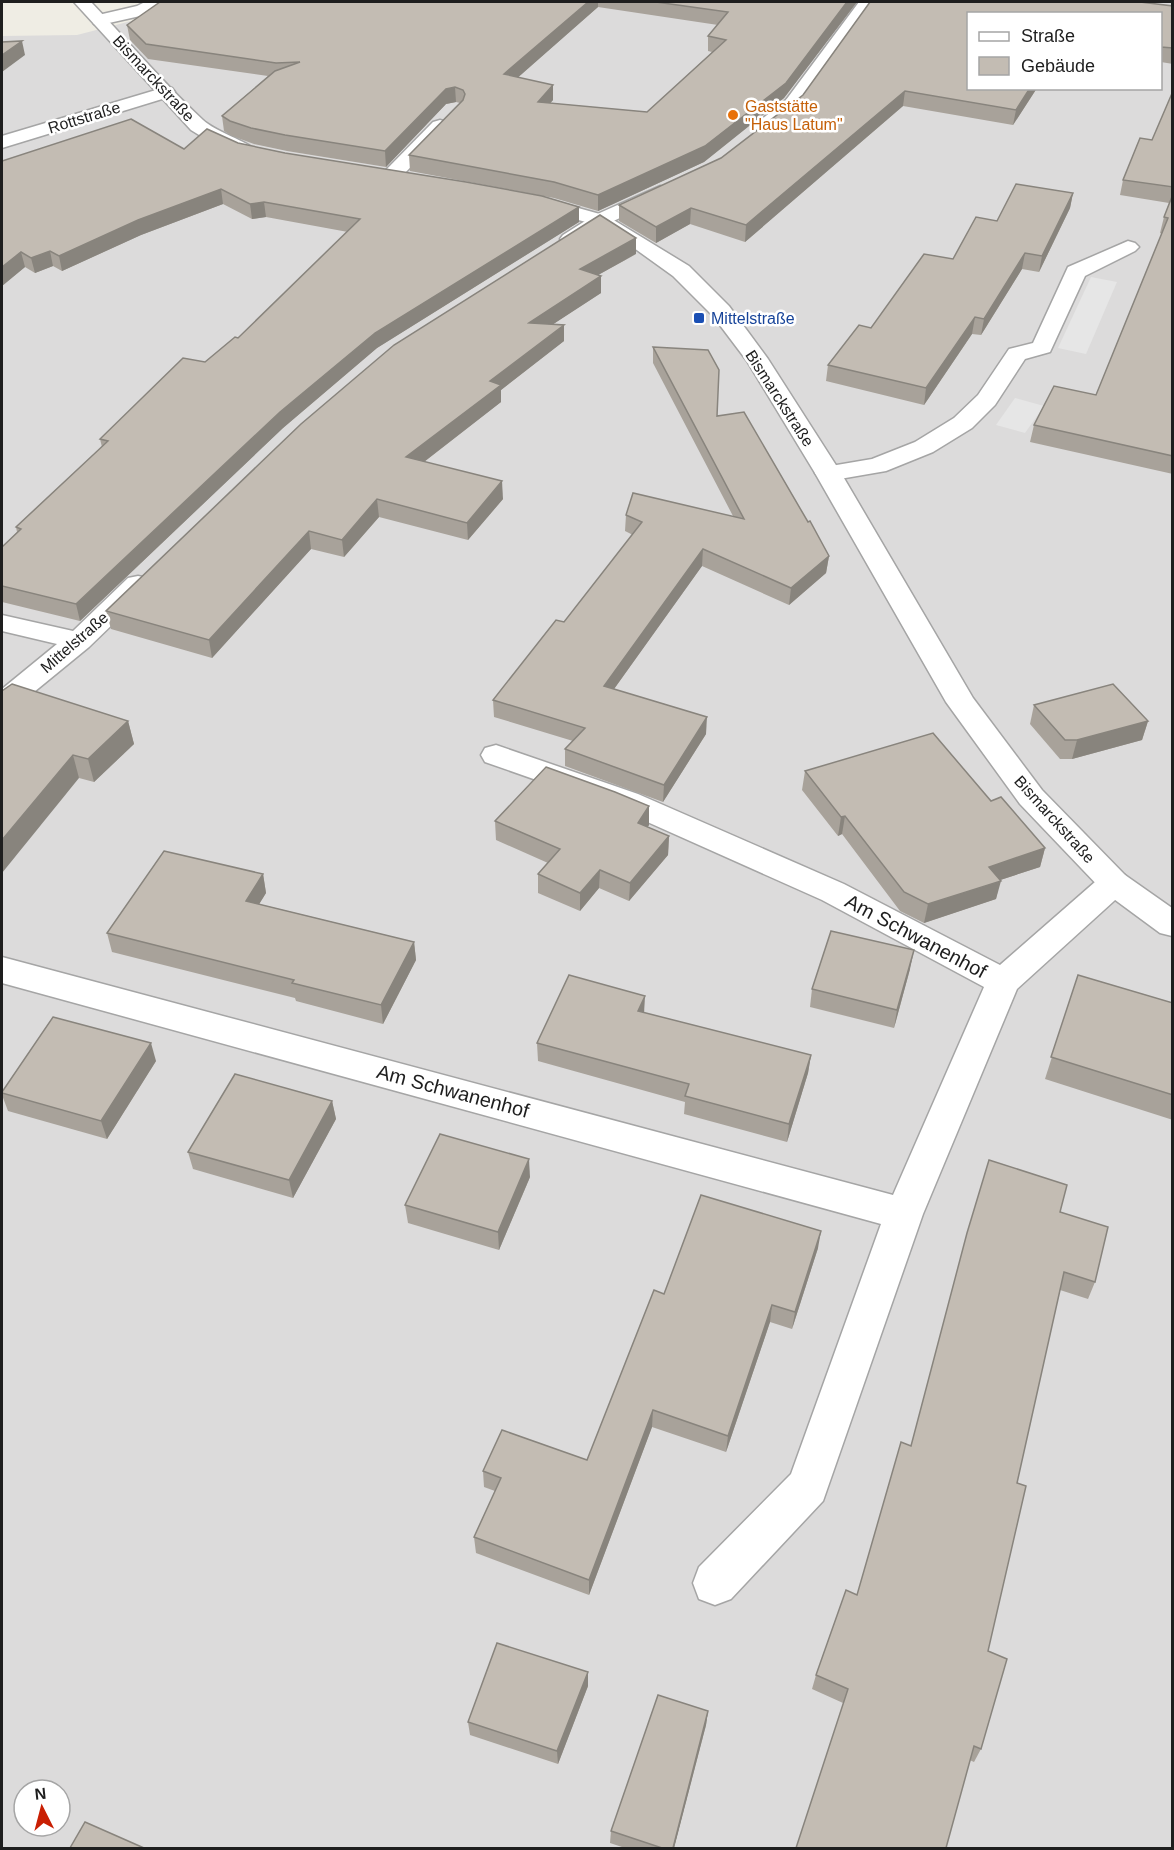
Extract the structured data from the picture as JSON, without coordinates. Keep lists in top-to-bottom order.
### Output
{
  "streets": {
    "street": [
      "Bismarckstraße",
      "Rottstraße",
      "Mittelstraße",
      "Am Schwanenhof"
    ]
  },
  "crossings": [
    ["Bismarckstraße", "Rottstraße"],
    ["Bismarckstraße", "Am Schwanenhof"]
  ],
  "places": {
    "other": ["Gaststätte \"Haus Latum\""],
    "transit": ["Mittelstraße"]
  },
  "legend": ["Straße", "Gebäude"],
  "north": "top"
}
